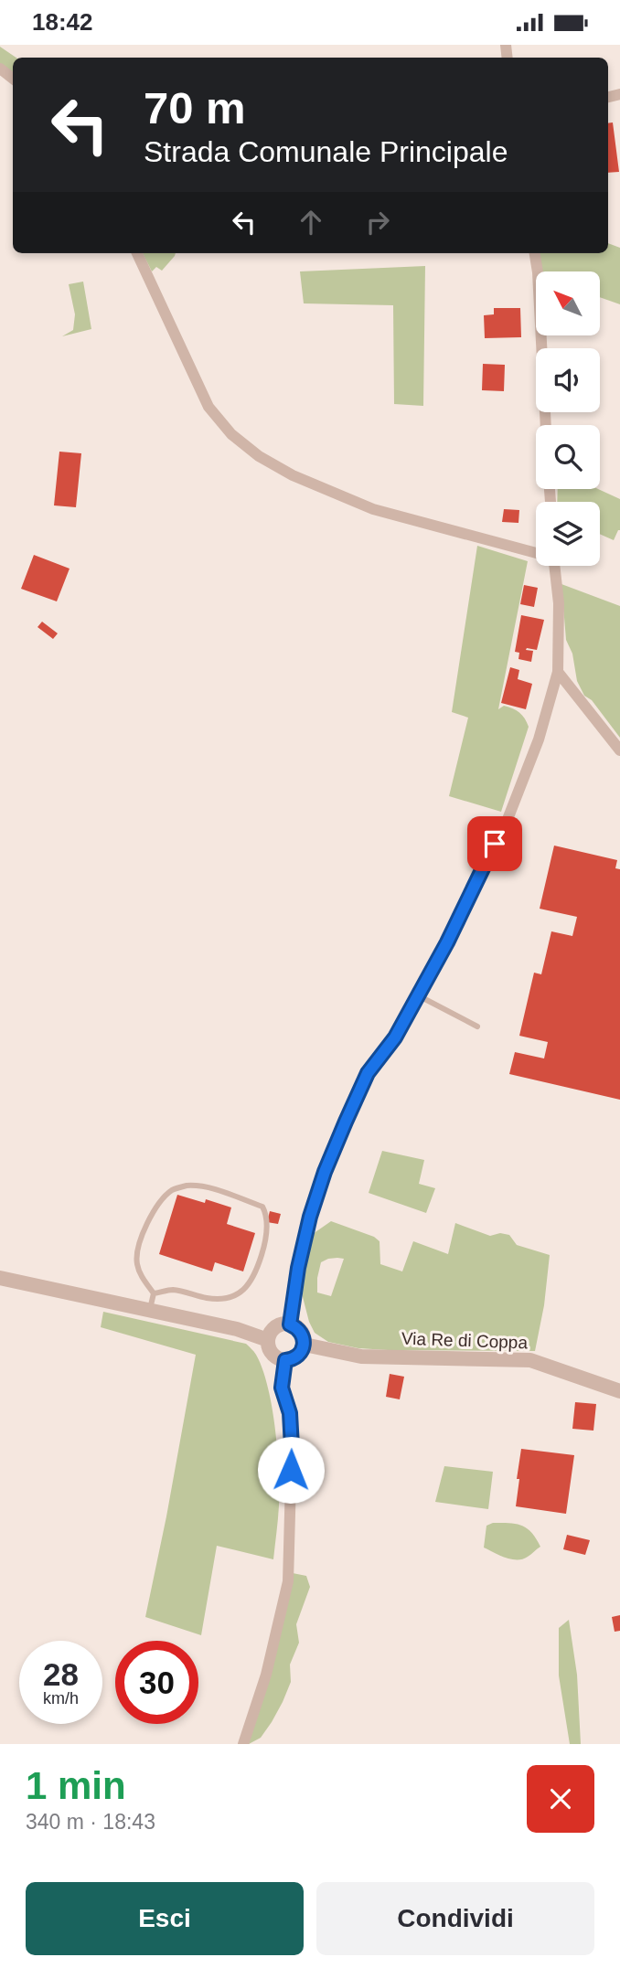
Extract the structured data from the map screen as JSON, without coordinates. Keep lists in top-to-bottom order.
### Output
{
  "streets": {
    "street": ["Via Re di Coppa"]
  },
  "north": "top left",
  "page": {
    "status": "18:42",
    "turn": ["70 m", "Strada Comunale Principale"],
    "speed": "28 km/h",
    "limit": "30",
    "heading": ["1 min", "340 m · 18:43"],
    "buttons": ["Esci", "Condividi"]
  }
}
